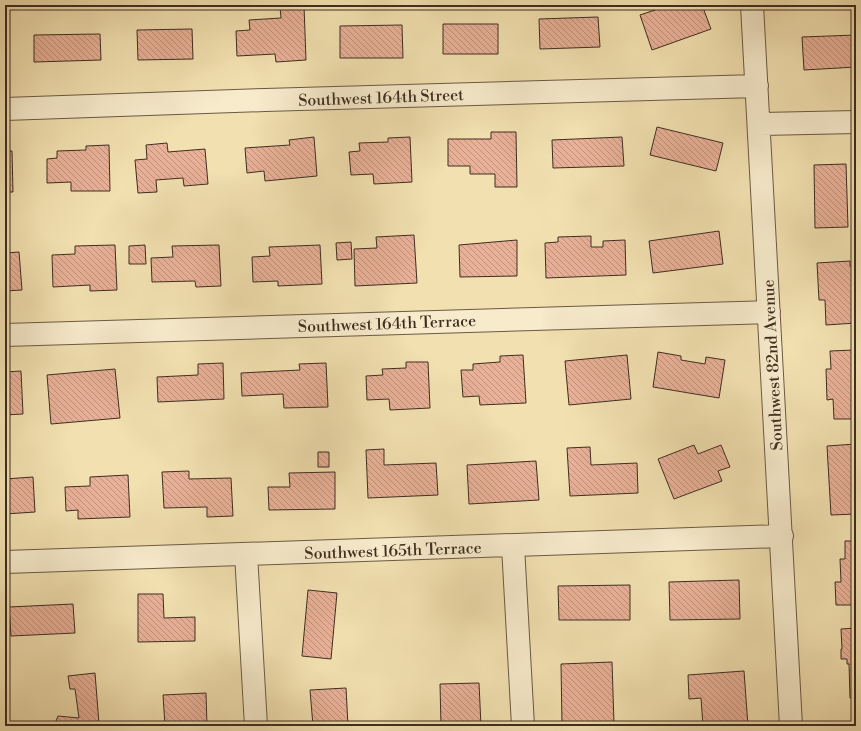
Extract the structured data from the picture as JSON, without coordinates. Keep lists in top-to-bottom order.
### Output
{
  "streets": {
    "street": [
      "Southwest 164th Street",
      "Southwest 164th Terrace",
      "Southwest 82nd Avenue",
      "Southwest 165th Terrace"
    ]
  },
  "crossings": [
    ["Southwest 164th Street", "Southwest 82nd Avenue"],
    ["Southwest 164th Terrace", "Southwest 82nd Avenue"],
    ["Southwest 82nd Avenue", "Southwest 165th Terrace"]
  ]
}
